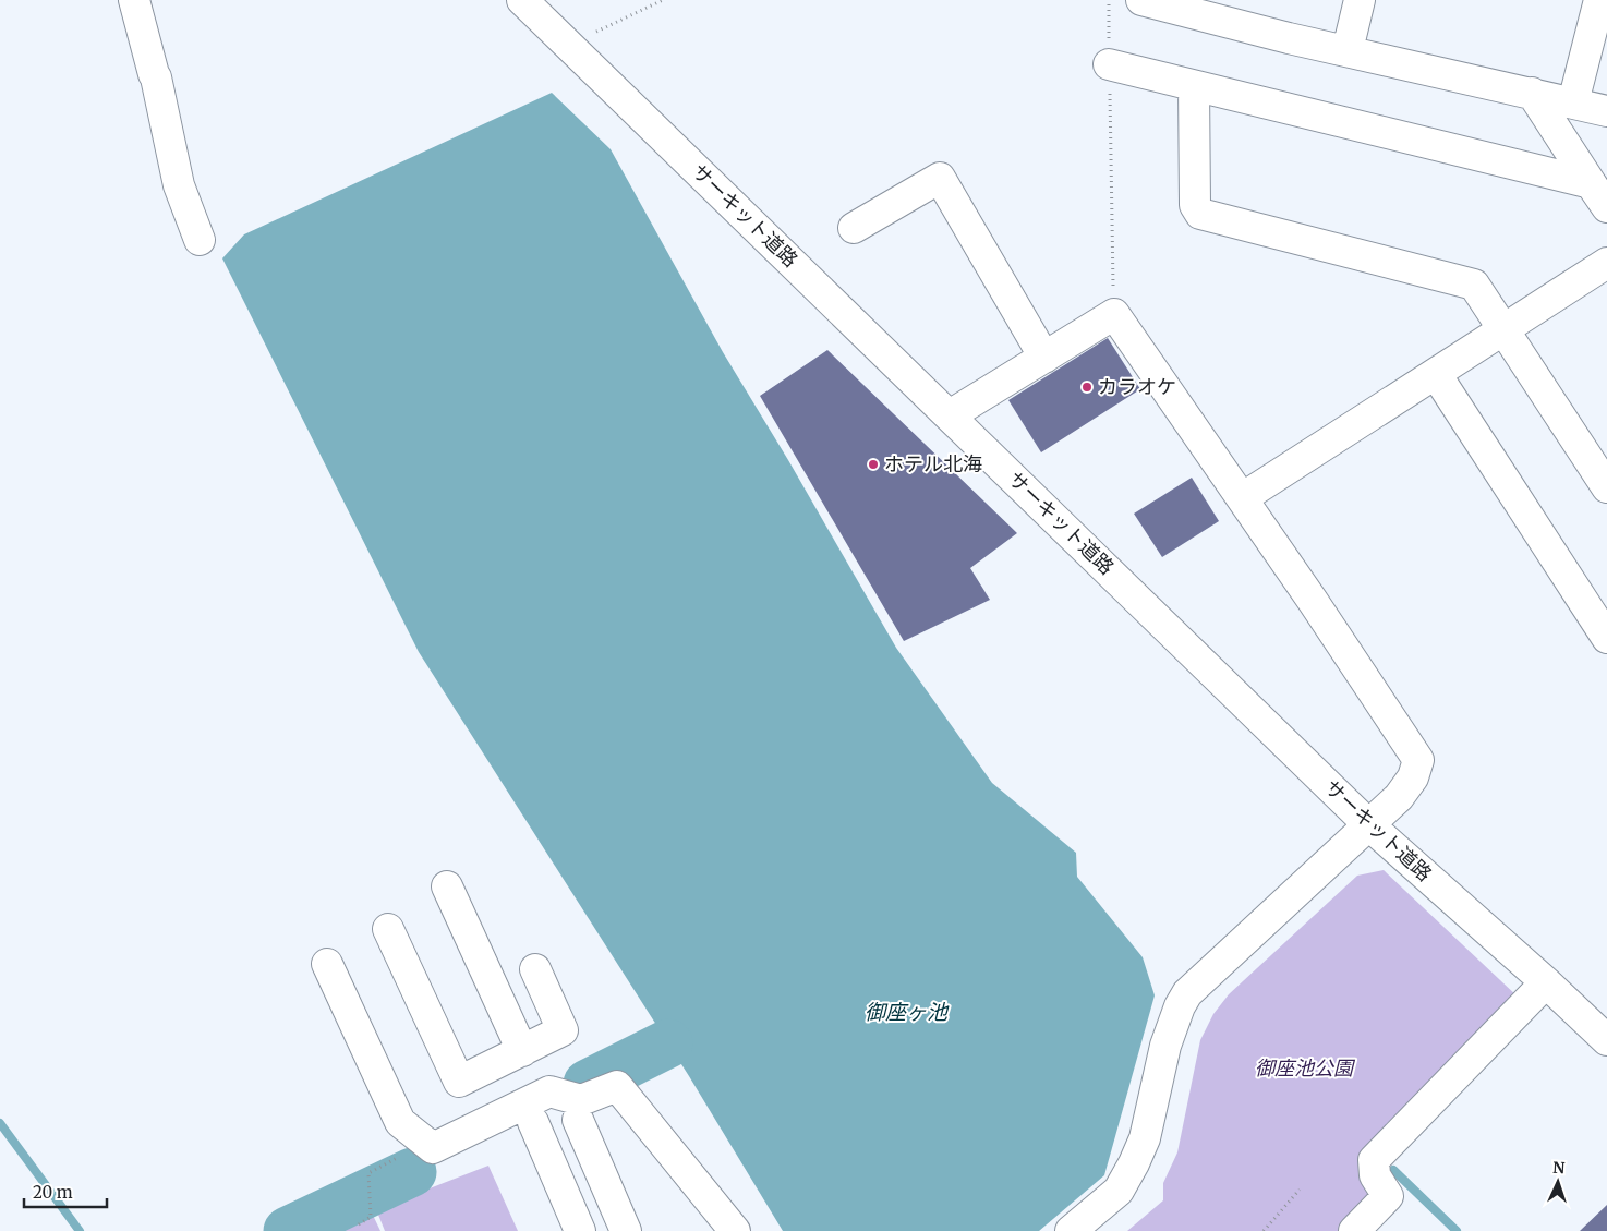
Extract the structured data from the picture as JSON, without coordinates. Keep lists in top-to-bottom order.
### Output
{
  "streets": {
    "street": ["サーキット道路"]
  },
  "water": ["御座ヶ池"],
  "parks": ["御座池公園"],
  "places": ["カラオケ", "ホテル北海"],
  "scale_bar": "20 m",
  "north": "top"
}
